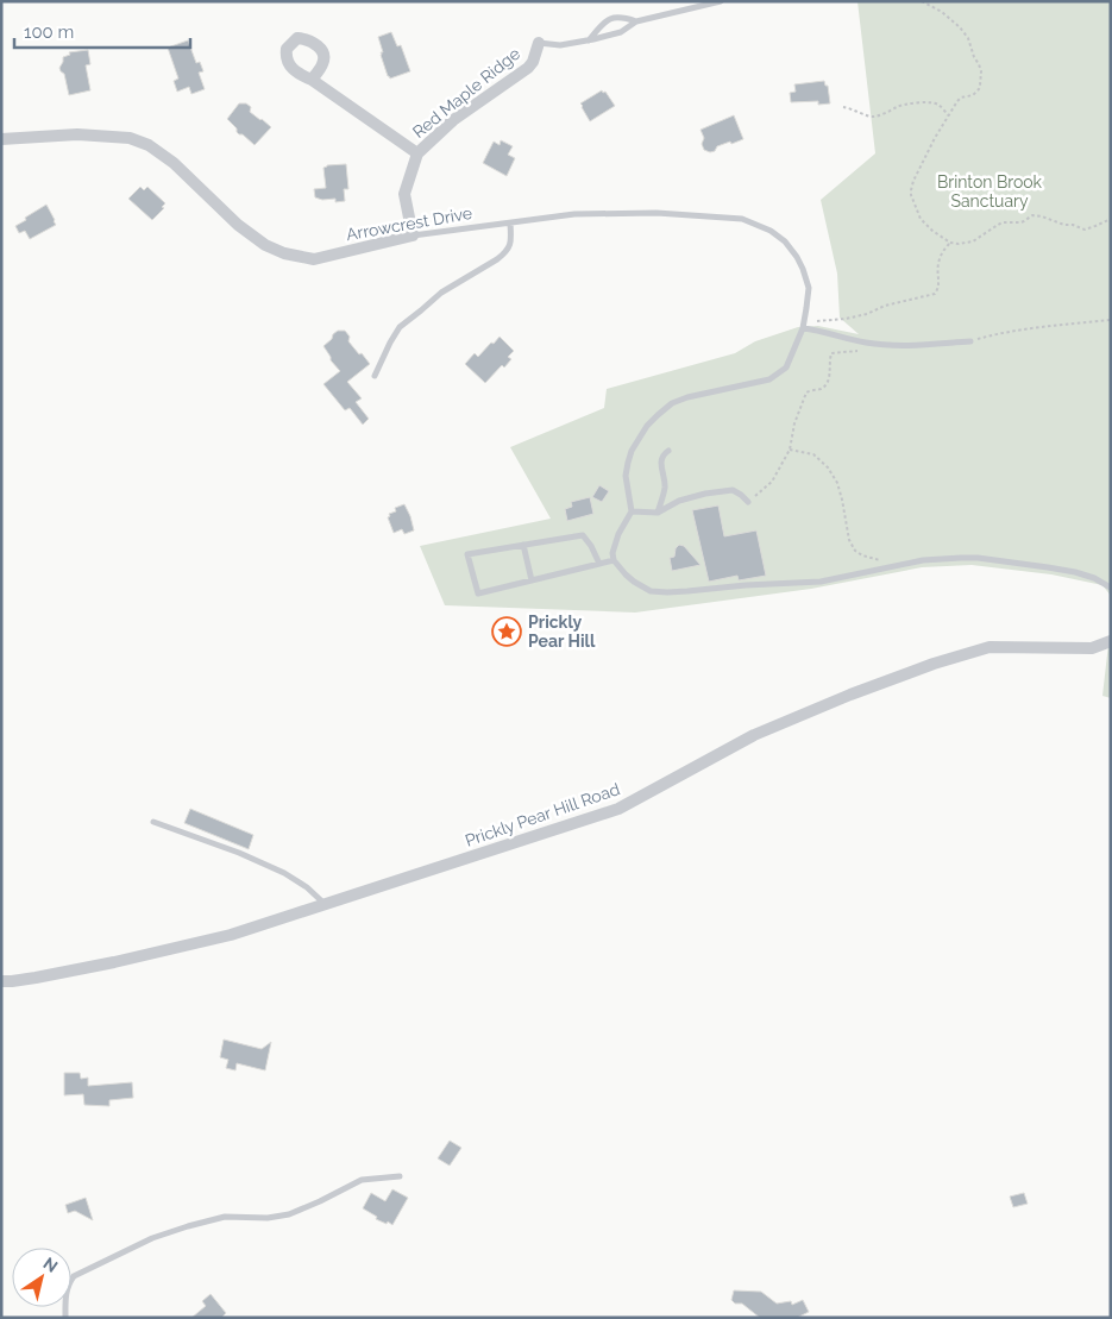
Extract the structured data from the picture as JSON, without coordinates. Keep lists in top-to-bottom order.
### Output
{
  "streets": {
    "street": ["Red Maple Ridge", "Arrowcrest Drive", "Prickly Pear Hill Road"]
  },
  "crossings": [
    ["Red Maple Ridge", "Arrowcrest Drive"]
  ],
  "parks": ["Brinton Brook Sanctuary"],
  "places": {
    "place": ["Prickly Pear Hill"]
  },
  "scale_bar": "100 m",
  "north": "top right"
}
